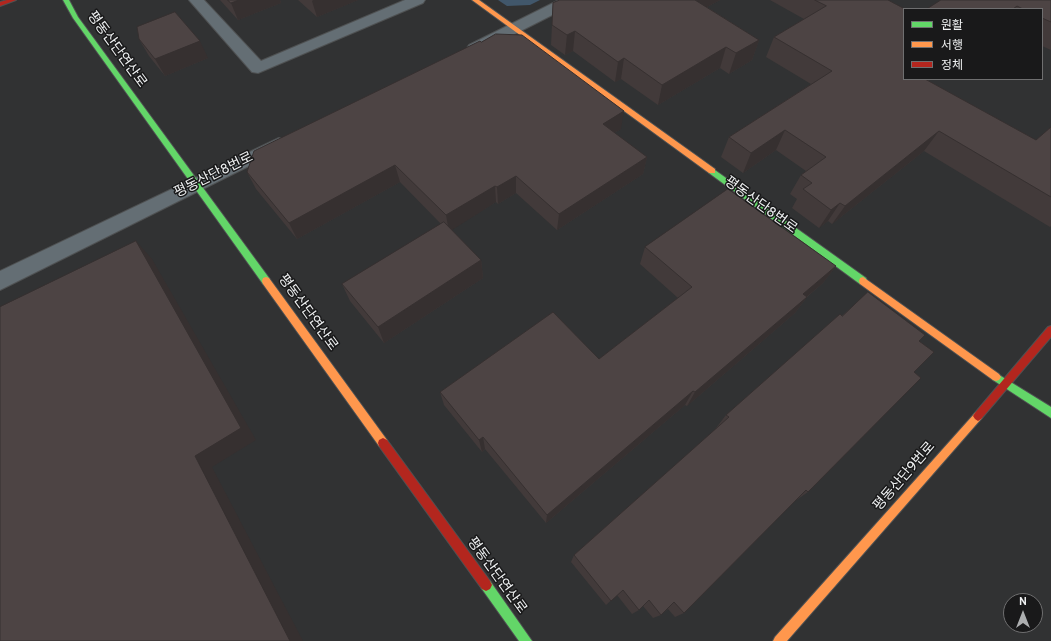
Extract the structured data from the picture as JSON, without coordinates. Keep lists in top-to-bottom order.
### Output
{
  "streets": {
    "street": ["평동산단연산로", "평동산단8번로", "평동산단9번로"]
  },
  "crossings": [
    ["평동산단연산로", "평동산단8번로"],
    ["평동산단8번로", "평동산단9번로"]
  ],
  "legend": ["원활", "서행", "정체"],
  "north": "top"
}
